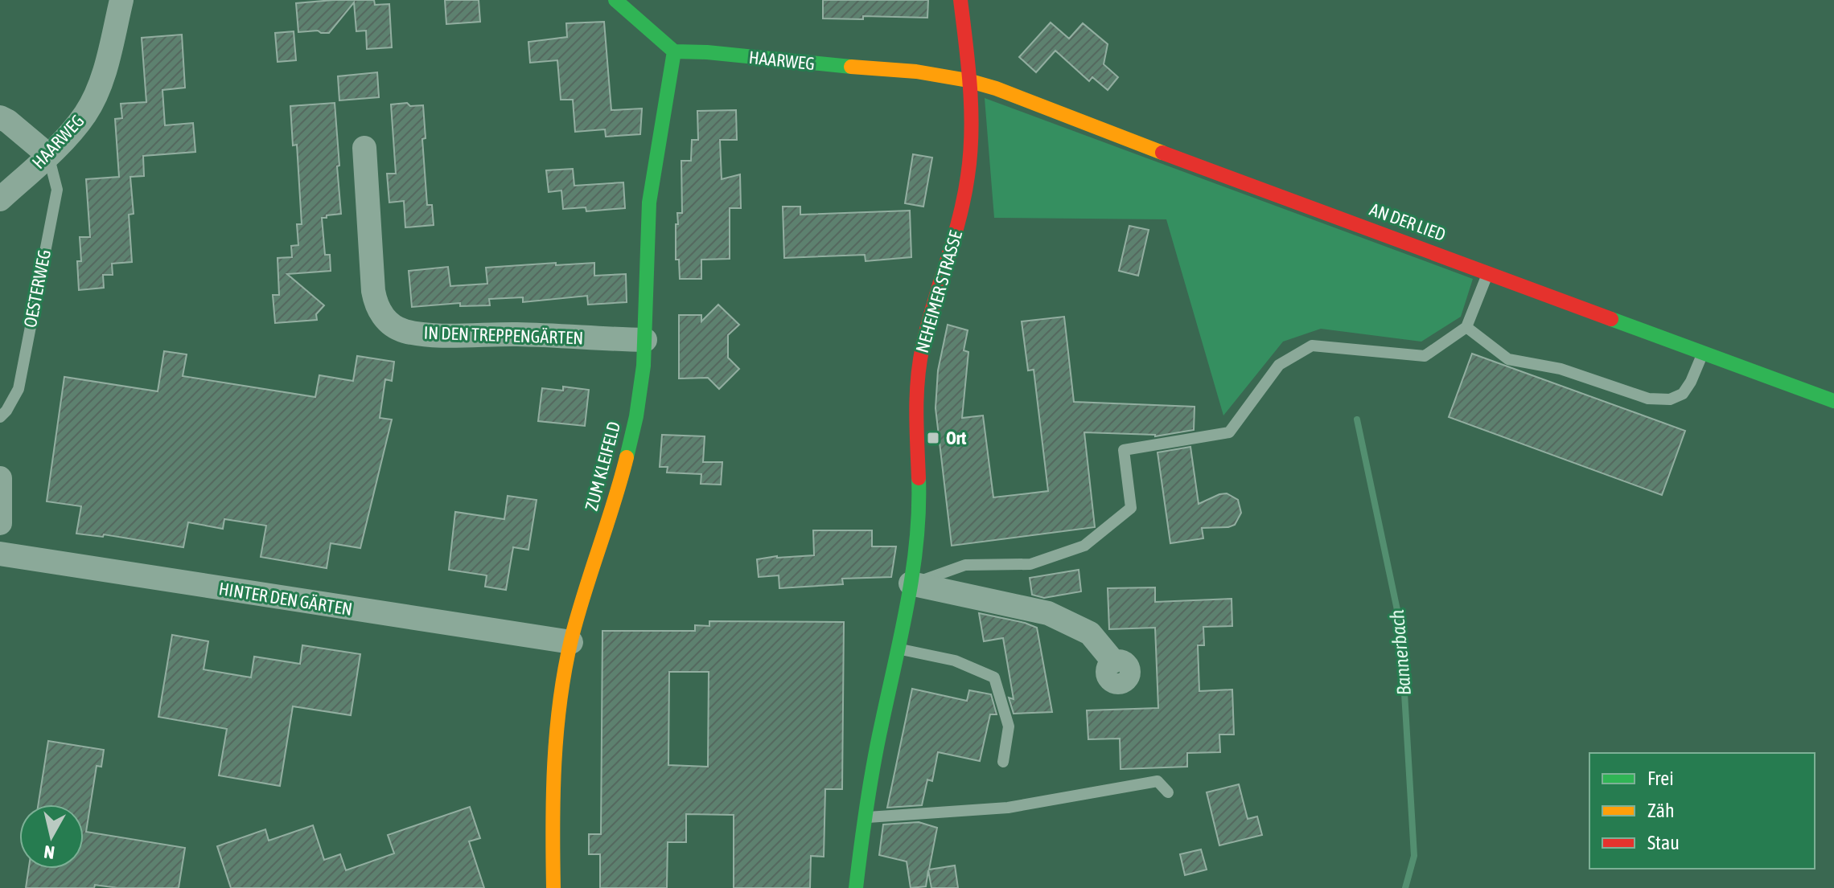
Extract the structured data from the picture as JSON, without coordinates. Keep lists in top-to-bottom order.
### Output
{
  "streets": {
    "street": [
      "HAARWEG",
      "AN DER LIED",
      "NEHEIMER STRASSE",
      "IN DEN TREPPENGÄRTEN",
      "ZUM KLEIFELD",
      "HINTER DEN GÄRTEN"
    ],
    "lane": ["OESTERWEG"]
  },
  "crossings": [
    ["HAARWEG", "AN DER LIED"],
    ["HAARWEG", "OESTERWEG"],
    ["HAARWEG", "NEHEIMER STRASSE"],
    ["HAARWEG", "ZUM KLEIFELD"],
    ["AN DER LIED", "NEHEIMER STRASSE"],
    ["IN DEN TREPPENGÄRTEN", "ZUM KLEIFELD"],
    ["ZUM KLEIFELD", "HINTER DEN GÄRTEN"]
  ],
  "water": ["Bannerbach"],
  "places": {
    "transit": ["Ort"]
  },
  "legend": ["Frei", "Zäh", "Stau"],
  "north": "bottom"
}
